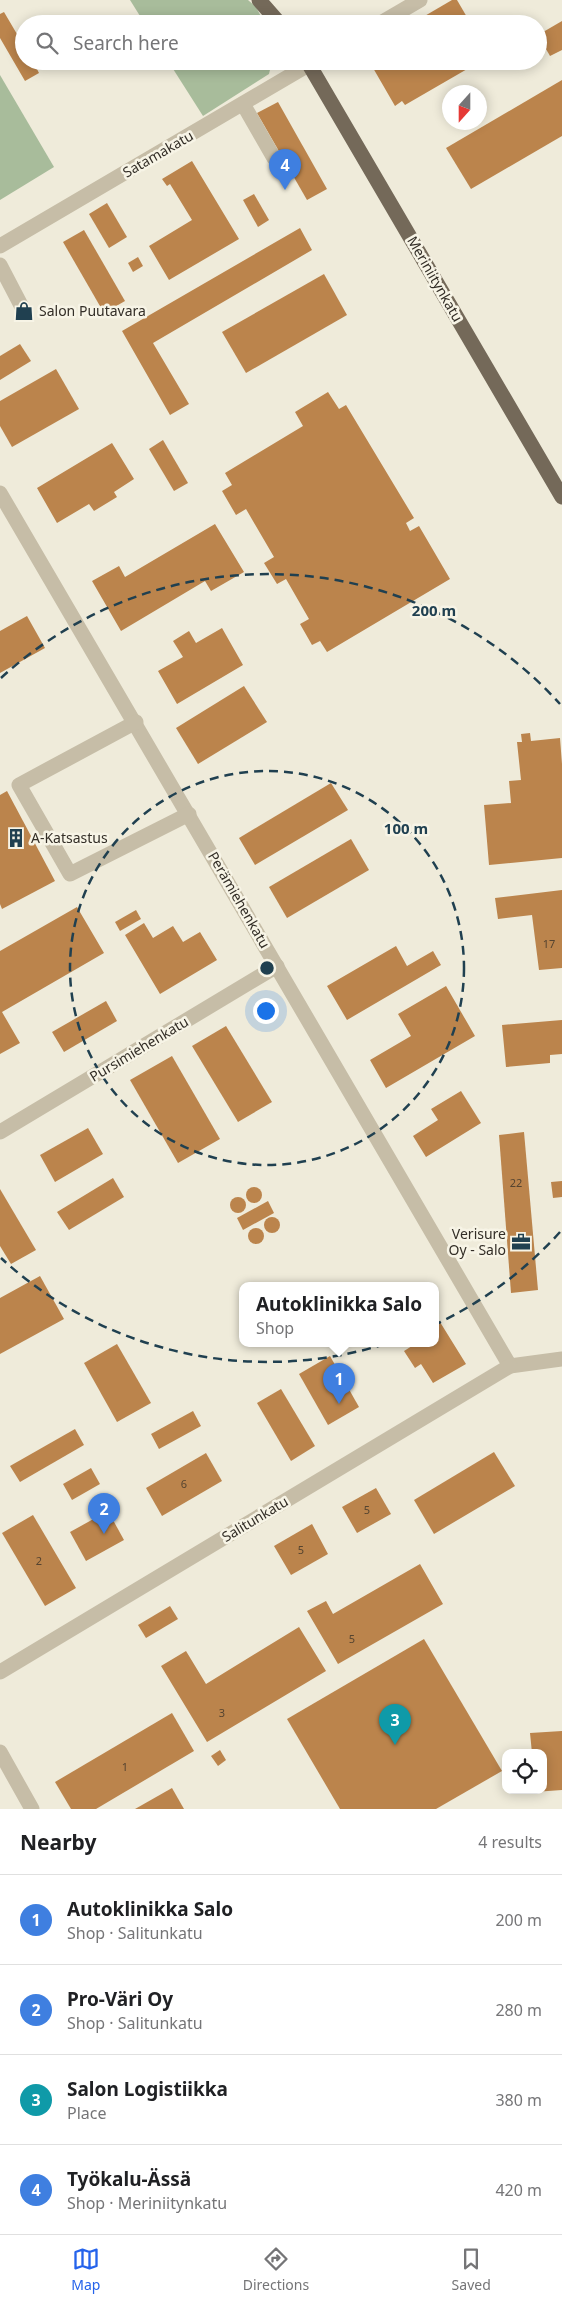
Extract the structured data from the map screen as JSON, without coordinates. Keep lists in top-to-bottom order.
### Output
{
  "streets": {
    "main road": ["Meriniitynkatu"],
    "street": [
      "Satamakatu",
      "Perämiehenkatu",
      "Pursimiehenkatu",
      "Salitunkatu"
    ]
  },
  "crossings": [
    ["Perämiehenkatu", "Pursimiehenkatu"],
    ["Perämiehenkatu", "Salitunkatu"]
  ],
  "places": {
    "shop": ["Salon Puutavara"],
    "building": ["A-Katsastus"],
    "office": ["Verisure Oy - Salo"]
  },
  "house_numbers": [
    "17",
    "22",
    "6",
    "5",
    "5",
    "2",
    "5",
    "3",
    "1"
  ],
  "north": "bottom",
  "page": {
    "search": "Search here",
    "pins": [
      "4",
      "1",
      "2",
      "3"
    ],
    "popup": ["Autoklinikka Salo", "Shop"],
    "heading": ["Nearby", "4 results"],
    "list": [
      {
        "mark": "1",
        "name": "Autoklinikka Salo",
        "note": "Shop · Salitunkatu",
        "value": "200 m"
      },
      {
        "mark": "2",
        "name": "Pro-Väri Oy",
        "note": "Shop · Salitunkatu",
        "value": "280 m"
      },
      {
        "mark": "3",
        "name": "Salon Logistiikka",
        "note": "Place",
        "value": "380 m"
      },
      {
        "mark": "4",
        "name": "Työkalu-Ässä",
        "note": "Shop · Meriniitynkatu",
        "value": "420 m"
      }
    ],
    "nav": ["Map", "Directions", "Saved"]
  },
  "rings": ["200 m", "100 m"]
}
